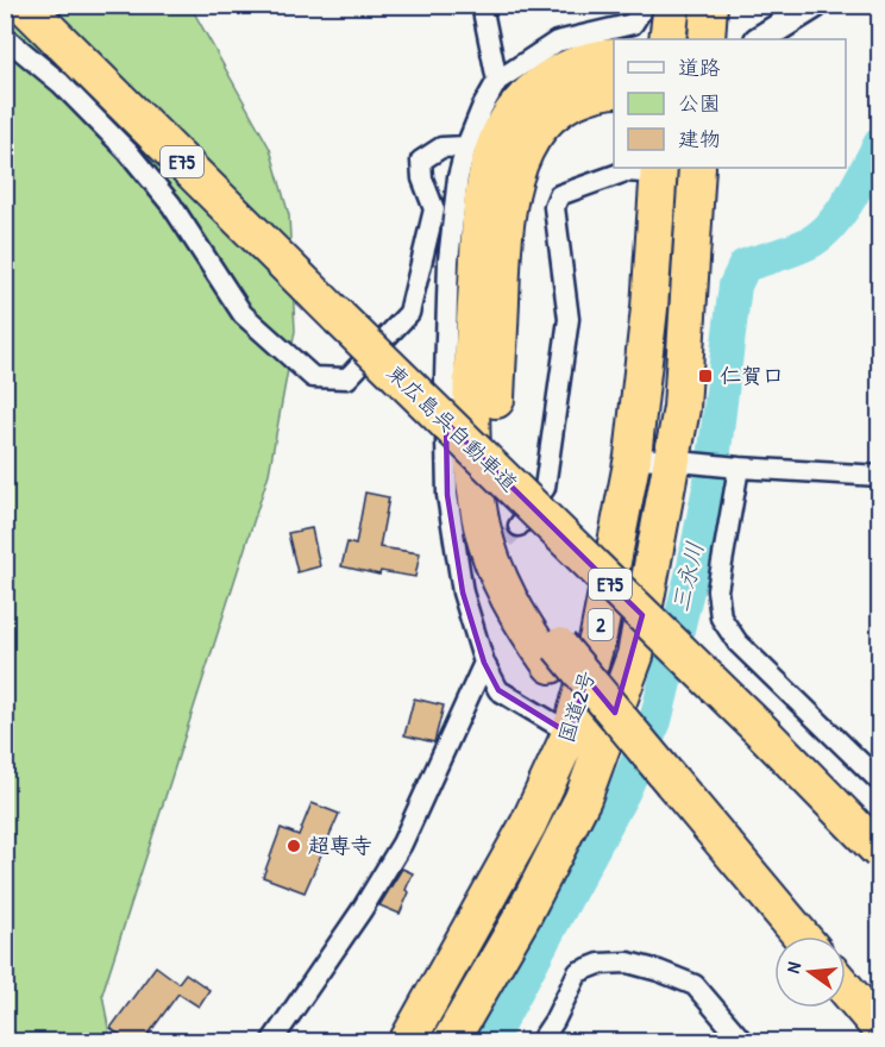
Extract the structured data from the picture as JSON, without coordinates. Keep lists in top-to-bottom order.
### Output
{
  "streets": {
    "highway": [
      "E75",
      "東広島呉自動車道",
      "2",
      "国道2号"
    ]
  },
  "water": ["三永川"],
  "places": {
    "transit": ["仁賀口"],
    "other": ["超専寺"]
  },
  "legend": ["道路", "公園", "建物"],
  "north": "left"
}
